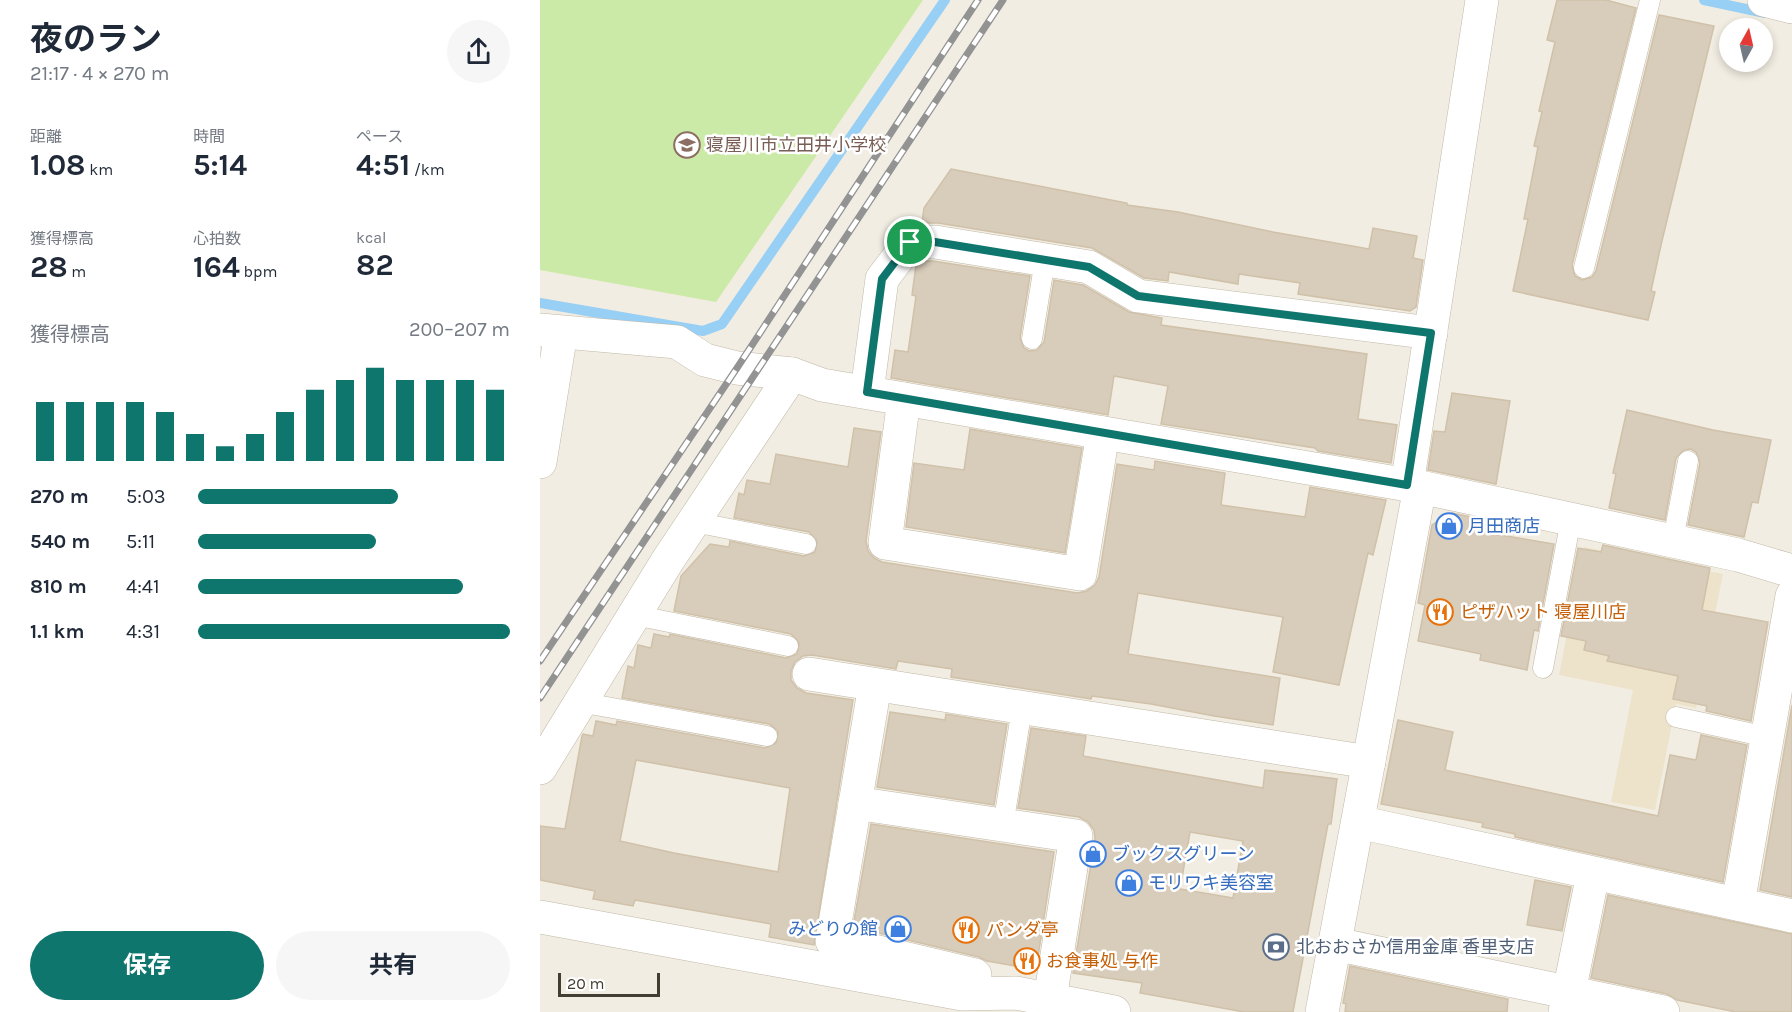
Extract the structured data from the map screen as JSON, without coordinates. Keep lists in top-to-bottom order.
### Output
{
  "places": {
    "school or university": ["寝屋川市立田井小学校"],
    "shop": [
      "月田商店",
      "ブックスグリーン",
      "モリワキ美容室",
      "みどりの館"
    ],
    "restaurant": ["ピザハット 寝屋川店", "パンダ亭", "お食事処 与作"],
    "bank": ["北おおさか信用金庫 香里支店"]
  },
  "scale_bar": "20 m",
  "north": "top",
  "page": {
    "heading": ["夜のラン", "21:17 · 4 × 270 m"],
    "stats": [
      ["距離", "1.08 km"],
      ["時間", "5:14"],
      ["ペース", "4:51 /km"],
      ["獲得標高", "28 m"],
      ["心拍数", "164 bpm"],
      ["kcal", "82"]
    ],
    "chart": ["獲得標高", "200–207 m"],
    "list": [
      {
        "name": "270 m",
        "note": "5:03"
      },
      {
        "name": "540 m",
        "note": "5:11"
      },
      {
        "name": "810 m",
        "note": "4:41"
      },
      {
        "name": "1.1 km",
        "note": "4:31"
      }
    ],
    "buttons": ["保存", "共有"],
    "scale": "20 m"
  }
}
